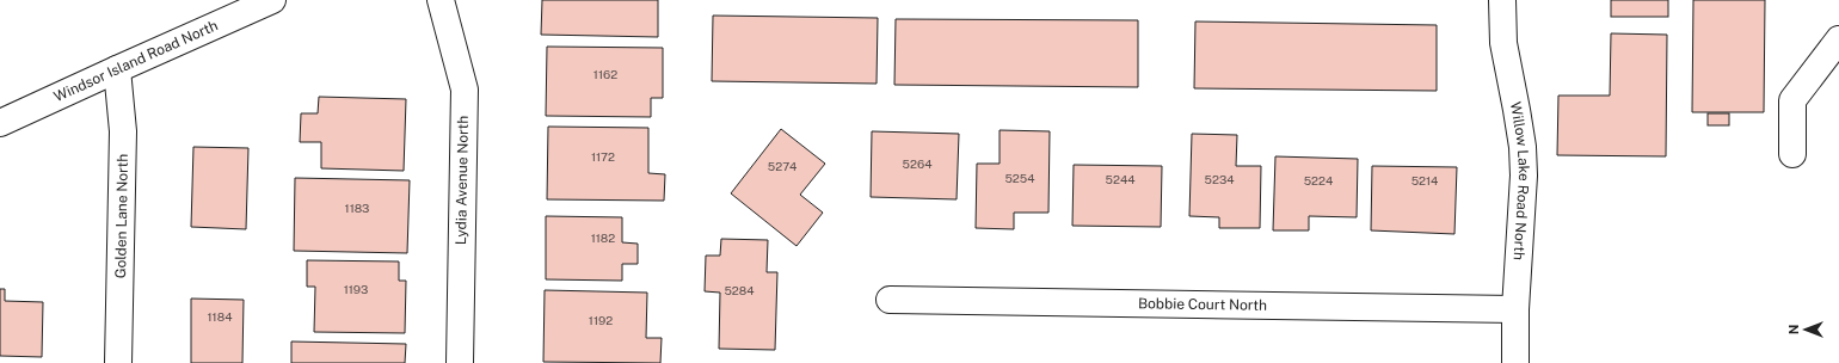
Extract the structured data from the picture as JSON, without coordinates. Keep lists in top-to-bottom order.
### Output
{
  "streets": {
    "street": [
      "Windsor Island Road North",
      "Lydia Avenue North",
      "Willow Lake Road North",
      "Golden Lane North",
      "Bobbie Court North"
    ]
  },
  "crossings": [
    ["Windsor Island Road North", "Golden Lane North"],
    ["Willow Lake Road North", "Bobbie Court North"]
  ],
  "house_numbers": [
    "1162",
    "1172",
    "5264",
    "5274",
    "5254",
    "5244",
    "5234",
    "5224",
    "5214",
    "1183",
    "1182",
    "1193",
    "5284",
    "1184",
    "1192"
  ],
  "north": "left"
}
